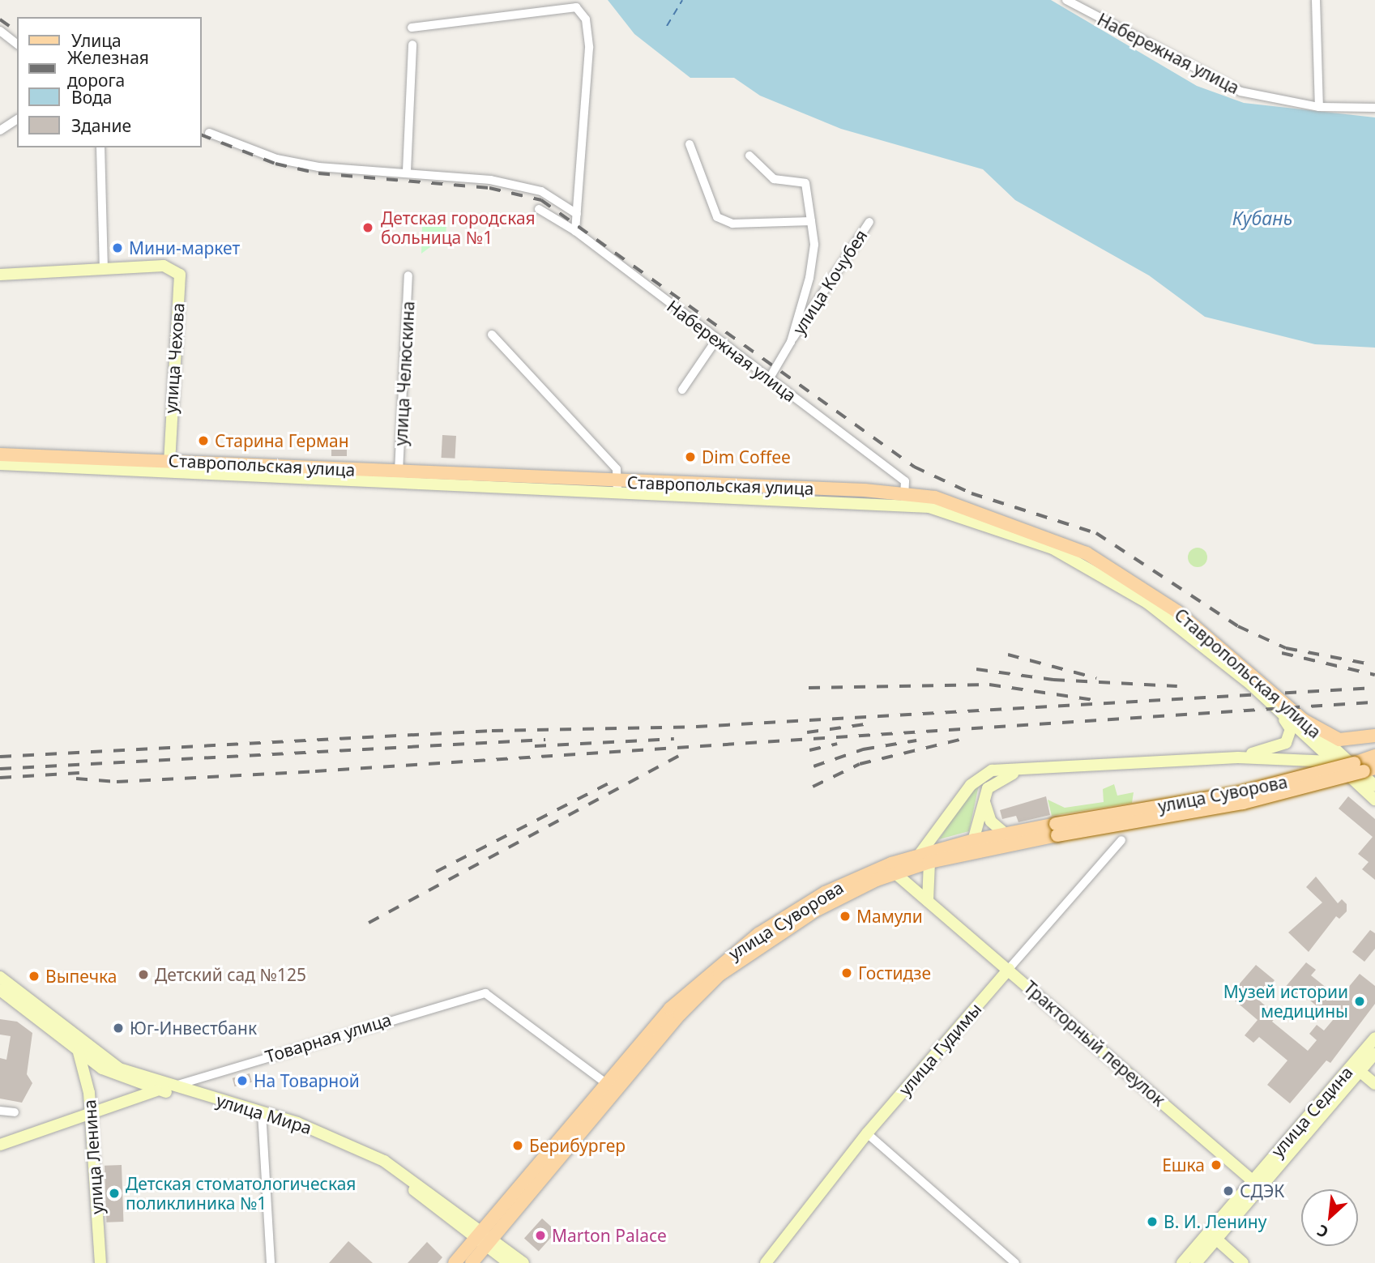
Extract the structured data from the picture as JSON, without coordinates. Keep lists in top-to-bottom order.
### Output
{
  "streets": {
    "main road": [
      "улица Чехова",
      "Ставропольская улица",
      "улица Суворова",
      "Тракторный переулок",
      "улица Гудимы",
      "улица Седина",
      "улица Мира",
      "улица Ленина"
    ],
    "street": [
      "Набережная улица",
      "улица Кочубея",
      "улица Челюскина",
      "Товарная улица"
    ]
  },
  "crossings": [
    ["Набережная улица", "улица Кочубея"],
    ["Набережная улица", "Ставропольская улица"],
    ["улица Чехова", "Ставропольская улица"],
    ["улица Челюскина", "Ставропольская улица"],
    ["Ставропольская улица", "улица Суворова"],
    ["улица Суворова", "Товарная улица"],
    ["улица Суворова", "Тракторный переулок"],
    ["улица Суворова", "улица Мира"],
    ["Товарная улица", "улица Мира"],
    ["Тракторный переулок", "улица Гудимы"],
    ["Тракторный переулок", "улица Седина"],
    ["улица Мира", "улица Ленина"]
  ],
  "water": ["Кубань"],
  "places": [
    "Детская городская больница №1",
    "Мини-маркет",
    "Старина Герман",
    "Dim Coffee",
    "Мамули",
    "Гостидзе",
    "Детский сад №125",
    "Выпечка",
    "Музей истории медицины",
    "Юг-Инвестбанк",
    "На Товарной",
    "Берибургер",
    "Ешка",
    "СДЭК",
    "Детская стоматологическая поликлиника №1",
    "В. И. Ленину",
    "Marton Palace"
  ],
  "legend": [
    "Улица",
    "Железная дорога",
    "Вода",
    "Здание"
  ],
  "north": "bottom left"
}
